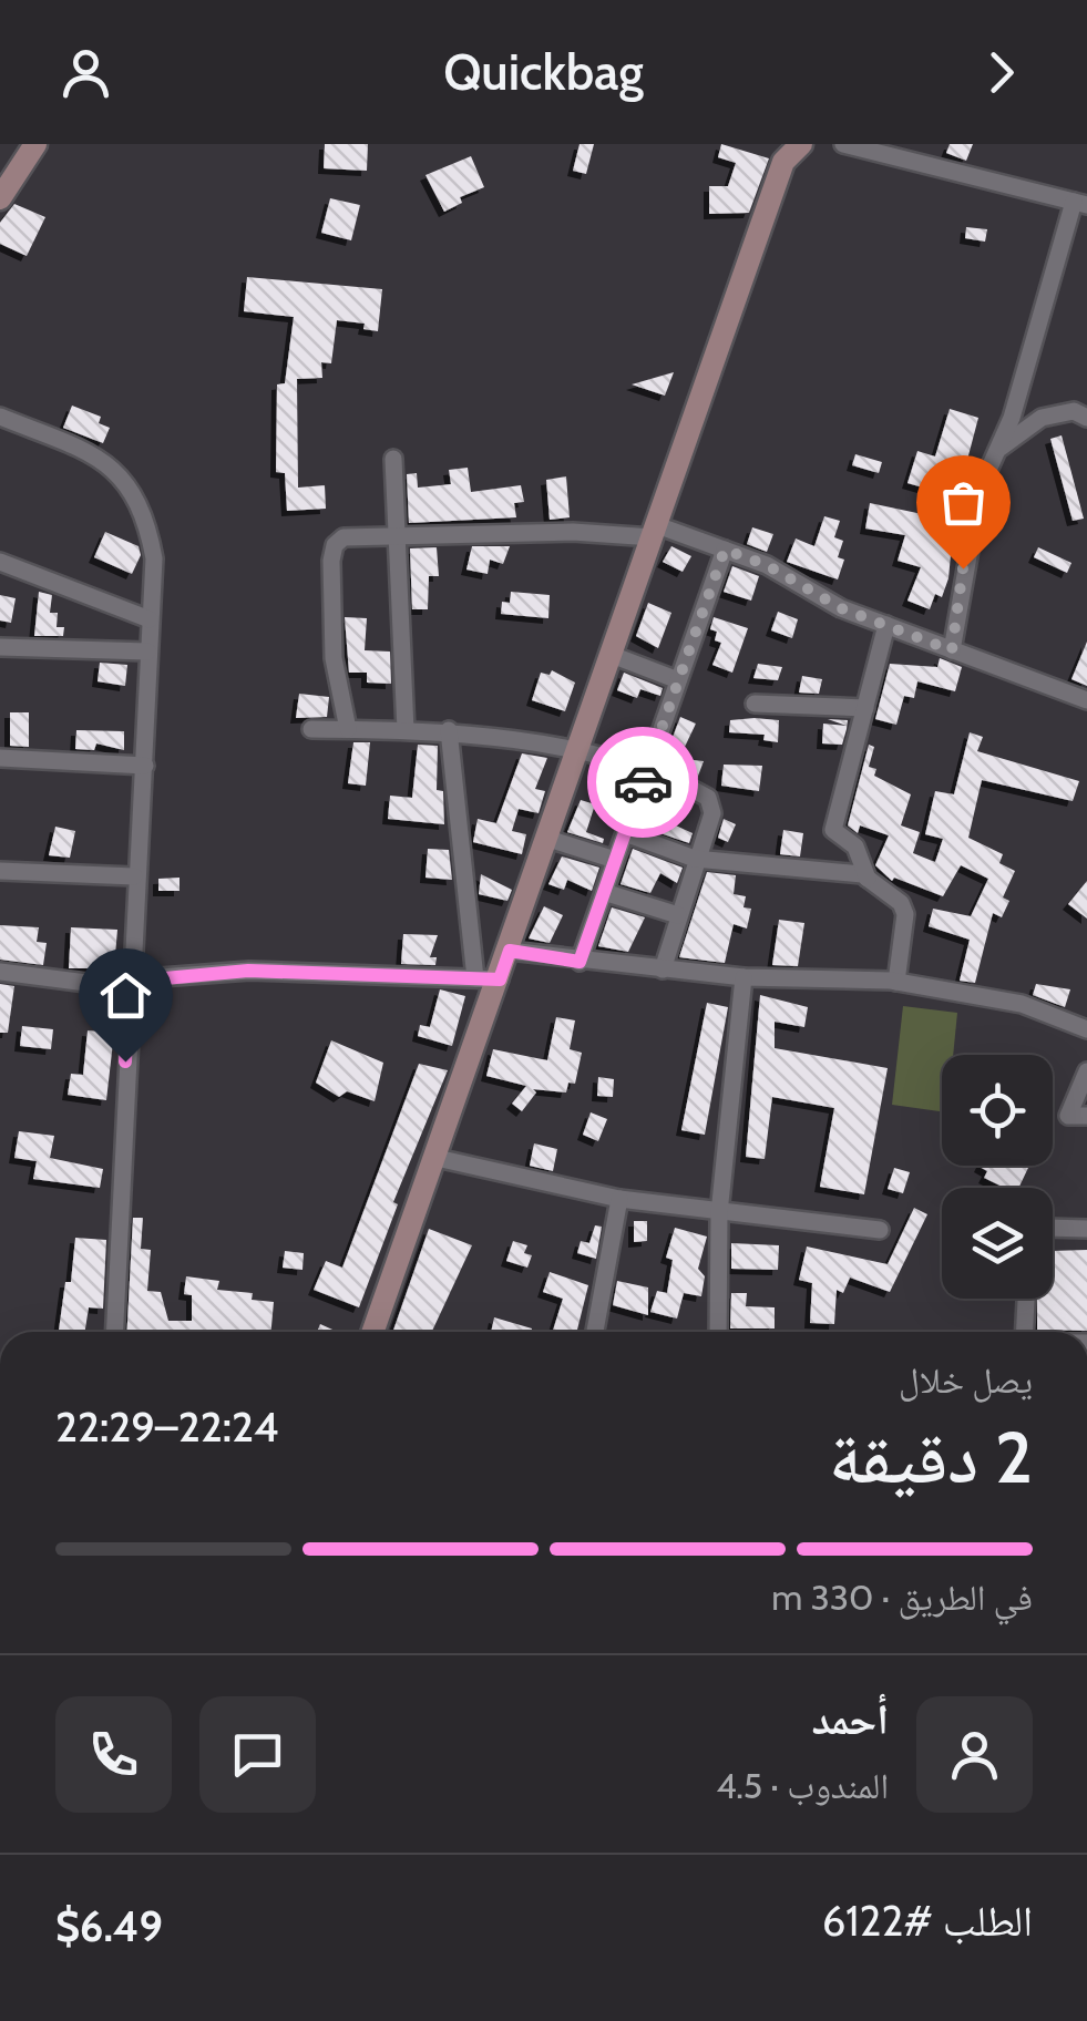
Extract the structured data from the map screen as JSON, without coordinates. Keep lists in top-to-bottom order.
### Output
{
  "page": {
    "header": "Quickbag",
    "heading": ["2 دقيقة", "يصل خلال", "22:24–22:29"],
    "panel": [
      "أحمد",
      "المندوب · 4.5",
      "الطلب #6122",
      "$6.49"
    ],
    "bar": "في الطريق · 330 m"
  }
}
